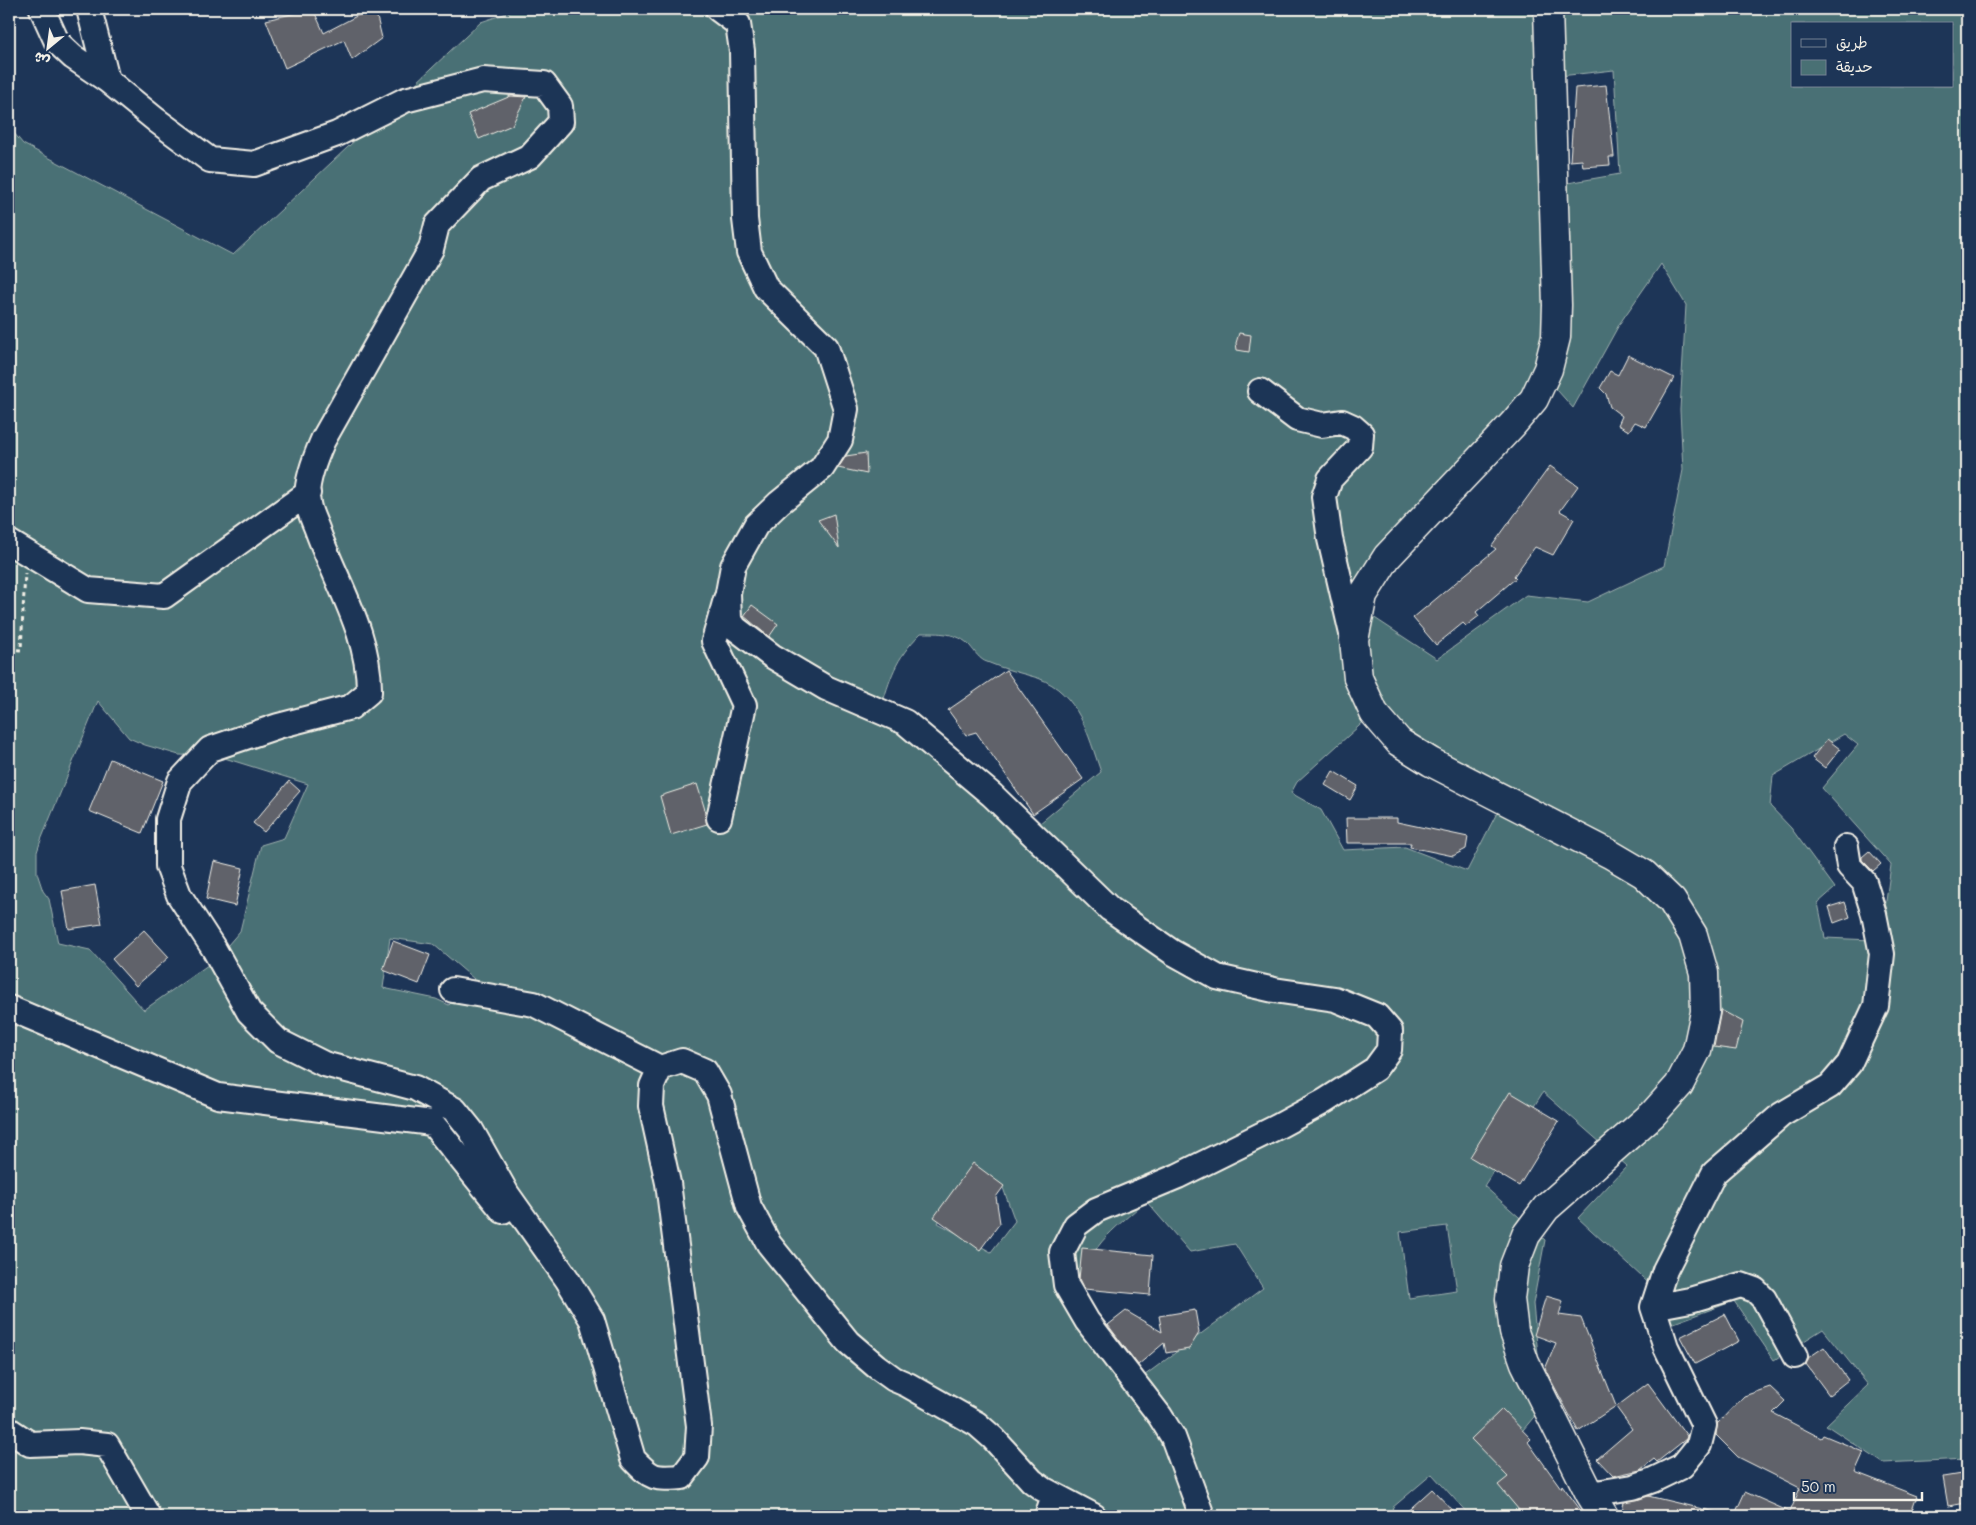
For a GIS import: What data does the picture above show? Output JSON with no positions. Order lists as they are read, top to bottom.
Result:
{
  "legend": ["طريق", "حديقة"],
  "scale_bar": "50 m",
  "north": "bottom left"
}
